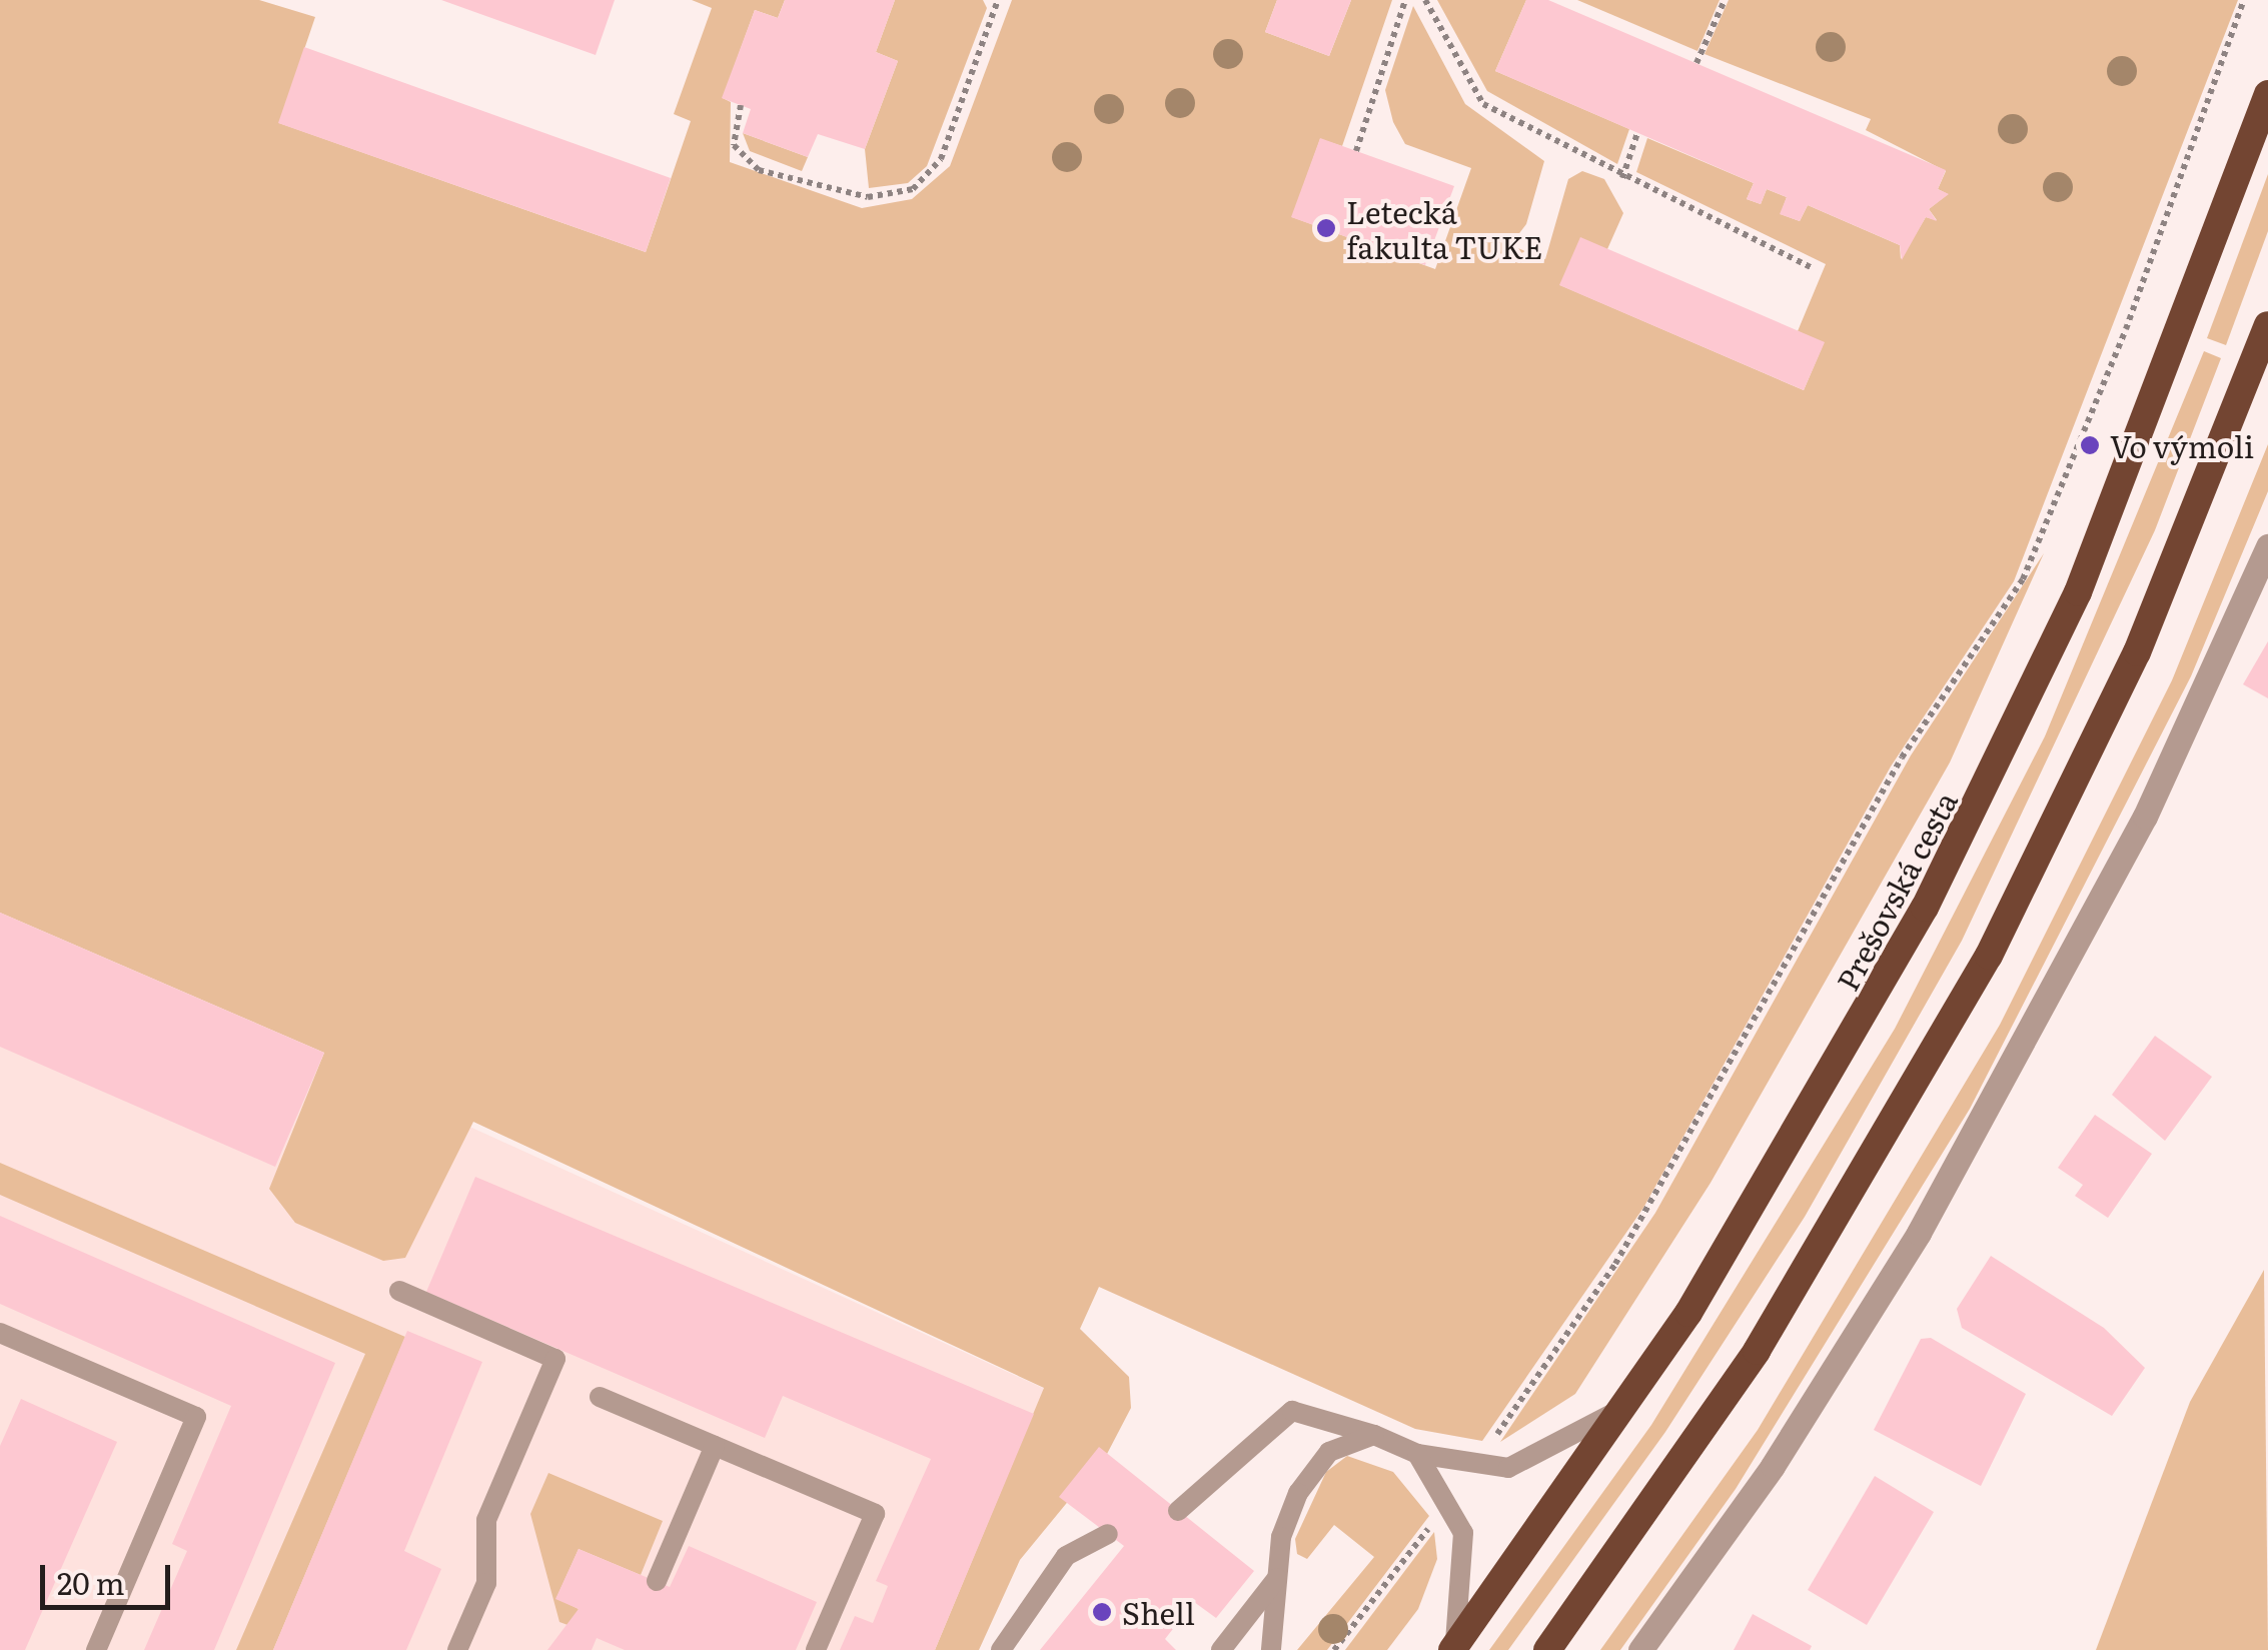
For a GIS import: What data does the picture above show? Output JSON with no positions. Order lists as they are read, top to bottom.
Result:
{
  "streets": {
    "highway": ["Prešovská cesta"]
  },
  "places": ["Letecká fakulta TUKE", "Vo výmoli", "Shell"],
  "scale_bar": "20 m"
}
